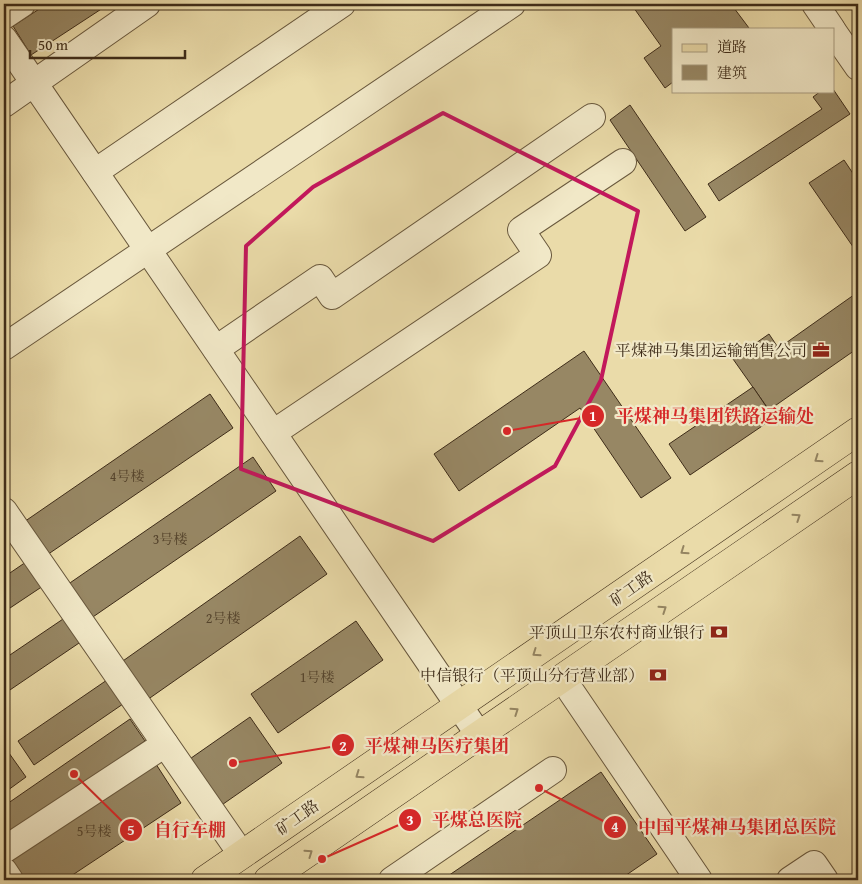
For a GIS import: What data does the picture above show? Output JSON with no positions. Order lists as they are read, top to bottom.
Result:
{
  "streets": {
    "main road": ["矿工路"]
  },
  "places": {
    "office": ["平煤神马集团运输销售公司"],
    "other": [
      "平煤神马集团铁路运输处",
      "平煤神马医疗集团",
      "自行车棚",
      "中国平煤神马集团总医院",
      "平煤总医院"
    ],
    "bank": ["平顶山卫东农村商业银行", "中信银行（平顶山分行营业部）"]
  },
  "house_numbers": [
    "4号楼",
    "3号楼",
    "2号楼",
    "1号楼",
    "5号楼"
  ],
  "legend": ["道路", "建筑"],
  "scale_bar": "50 m"
}
